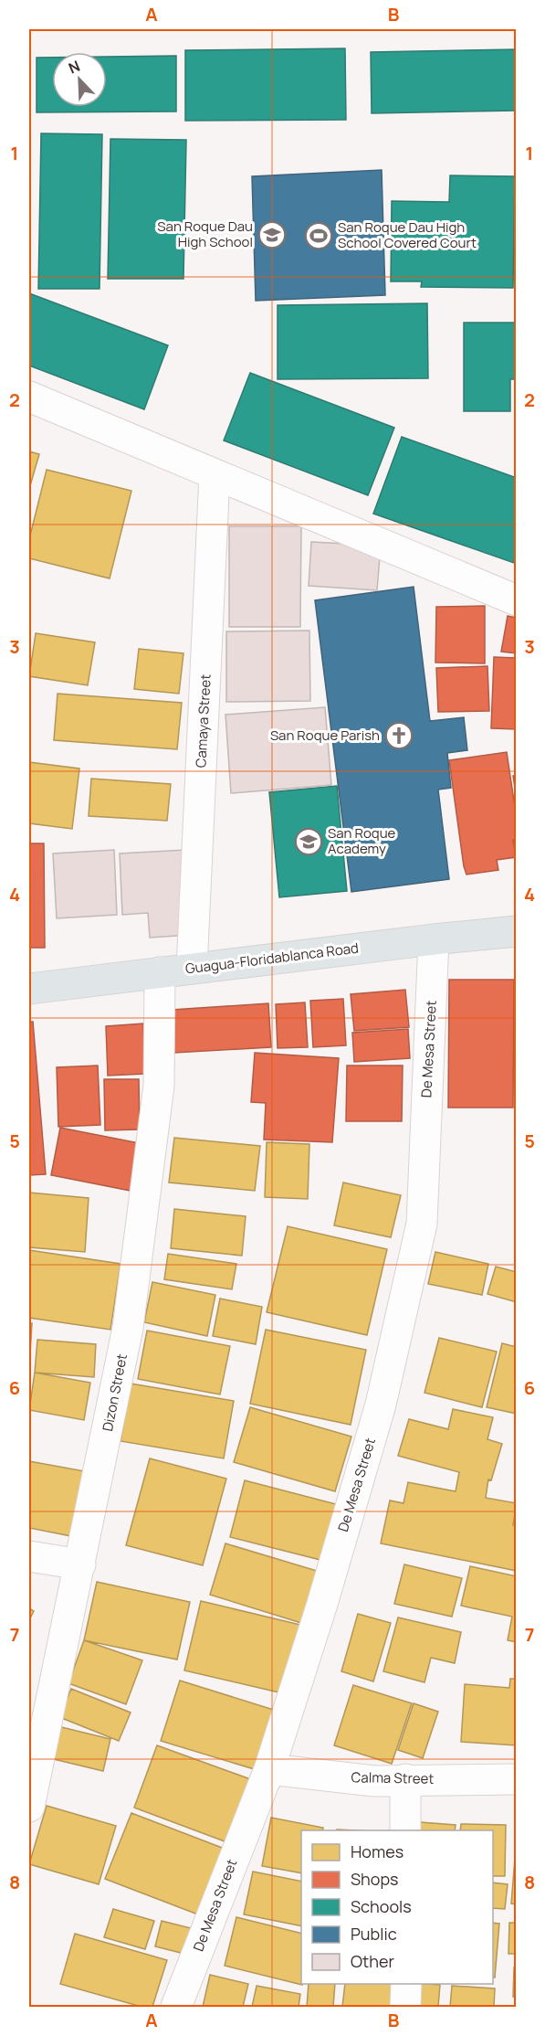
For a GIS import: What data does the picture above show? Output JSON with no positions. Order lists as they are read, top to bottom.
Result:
{
  "streets": {
    "main road": ["Guagua-Floridablanca Road"],
    "street": [
      "Camaya Street",
      "De Mesa Street",
      "Dizon Street",
      "Calma Street"
    ]
  },
  "crossings": [
    ["Camaya Street", "Guagua-Floridablanca Road"],
    ["Guagua-Floridablanca Road", "De Mesa Street"],
    ["Guagua-Floridablanca Road", "Dizon Street"],
    ["De Mesa Street", "Calma Street"]
  ],
  "places": {
    "school or university": ["San Roque Dau High School", "San Roque Academy"],
    "sports": ["San Roque Dau High School Covered Court"],
    "church": ["San Roque Parish"]
  },
  "legend": [
    "Homes",
    "Shops",
    "Schools",
    "Public",
    "Other"
  ],
  "north": "top left",
  "grid": {
    "columns": ["A", "B"],
    "rows": [
      "1",
      "2",
      "3",
      "4",
      "5",
      "6",
      "7",
      "8"
    ]
  }
}
